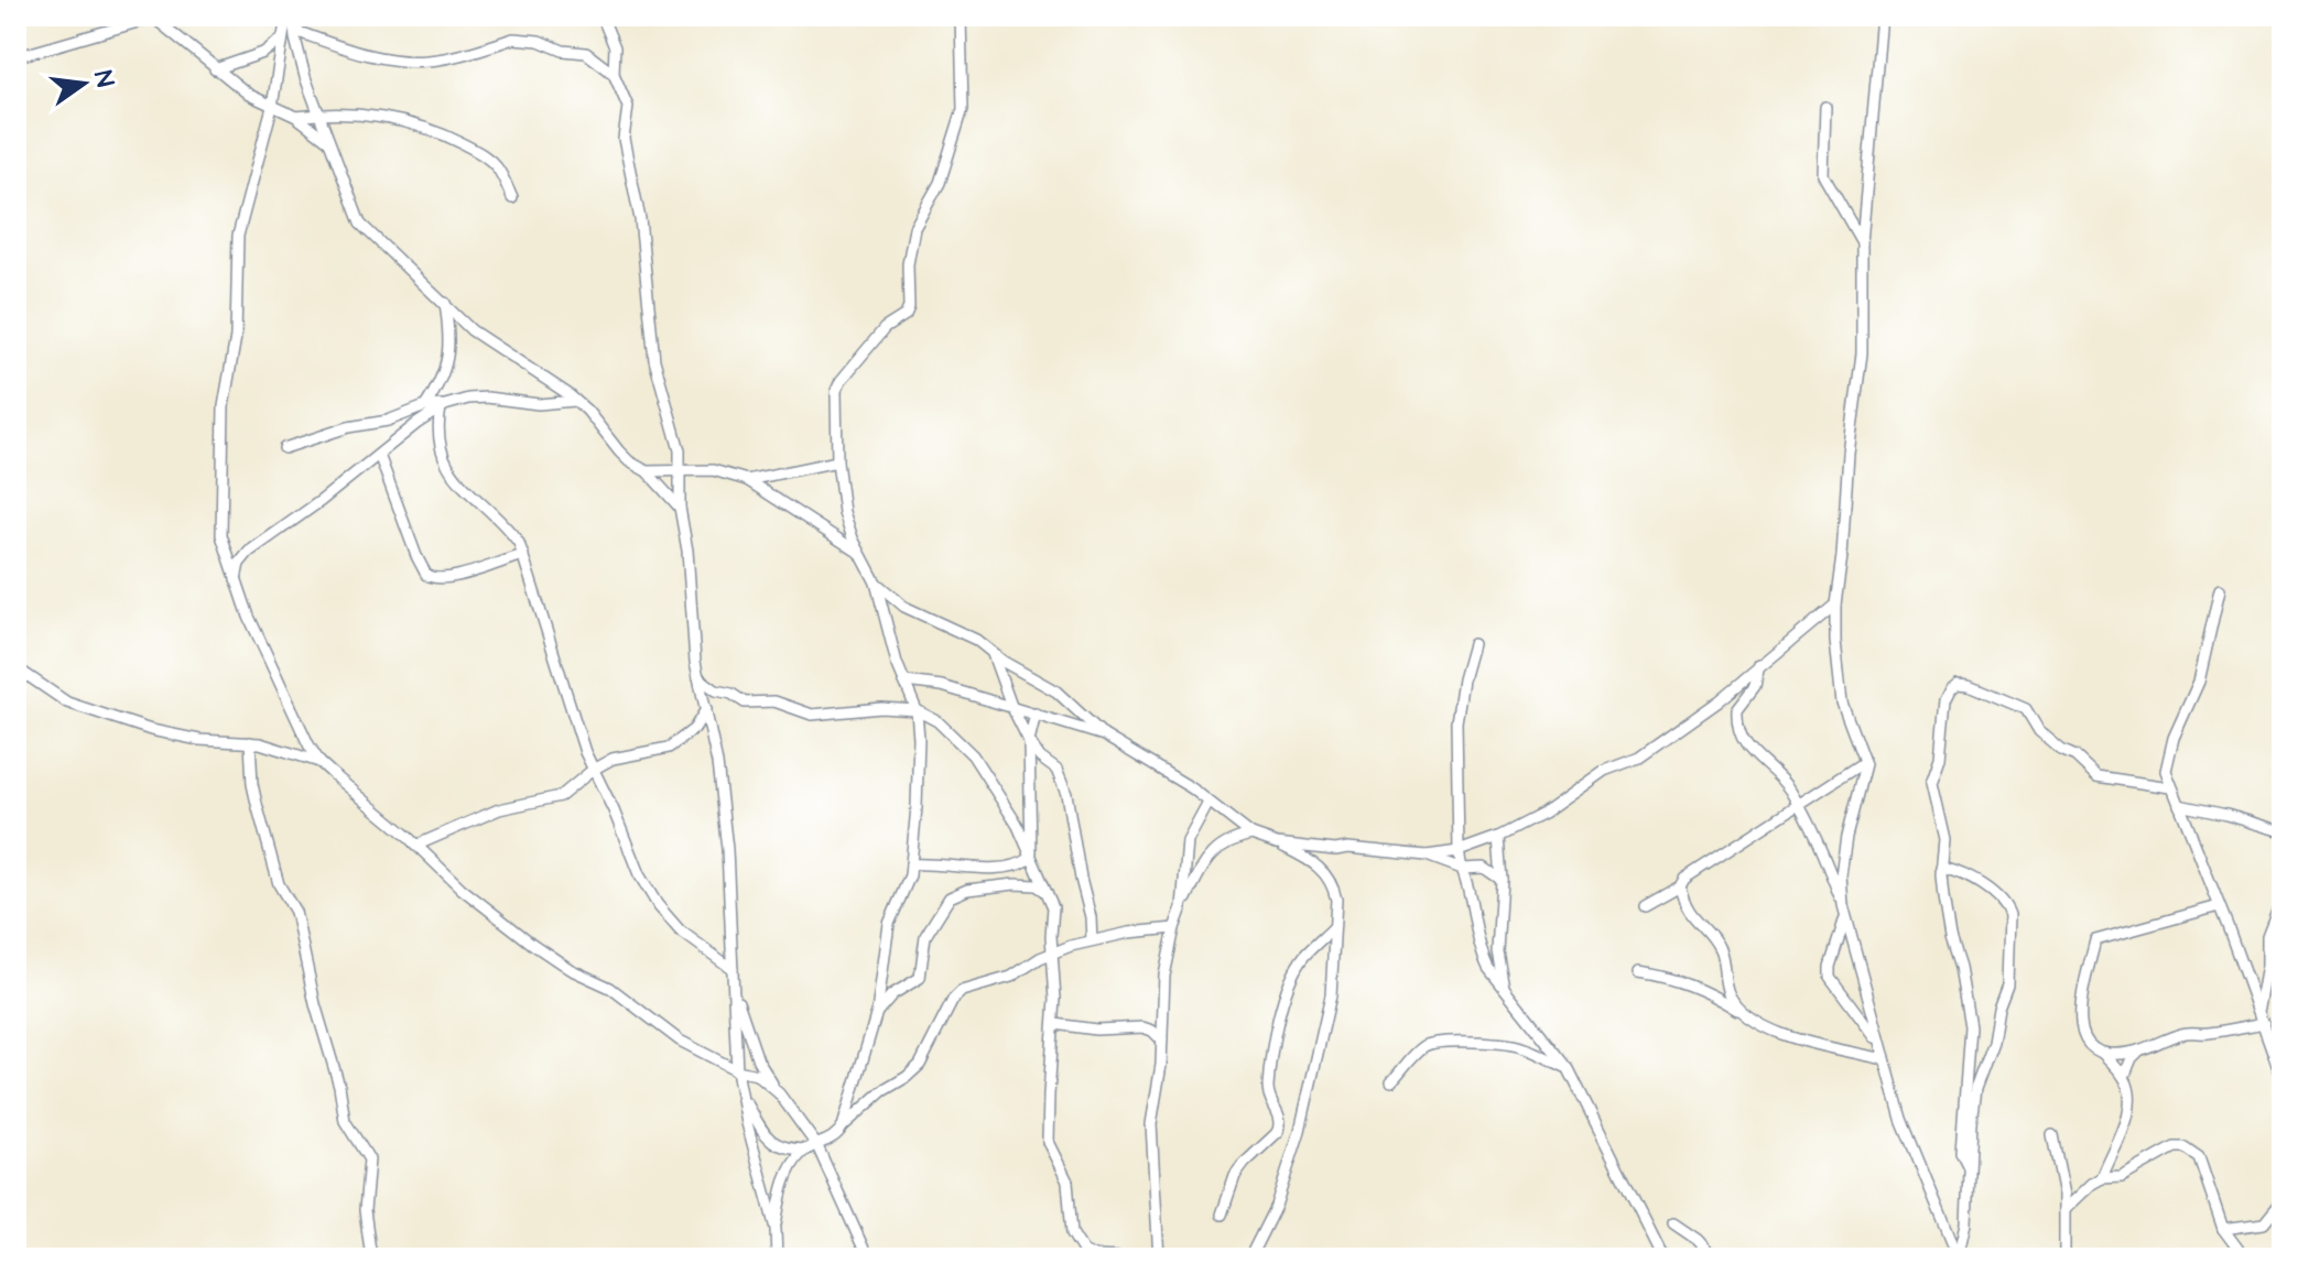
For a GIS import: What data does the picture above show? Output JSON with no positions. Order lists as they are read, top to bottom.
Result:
{
  "north": "right"
}
